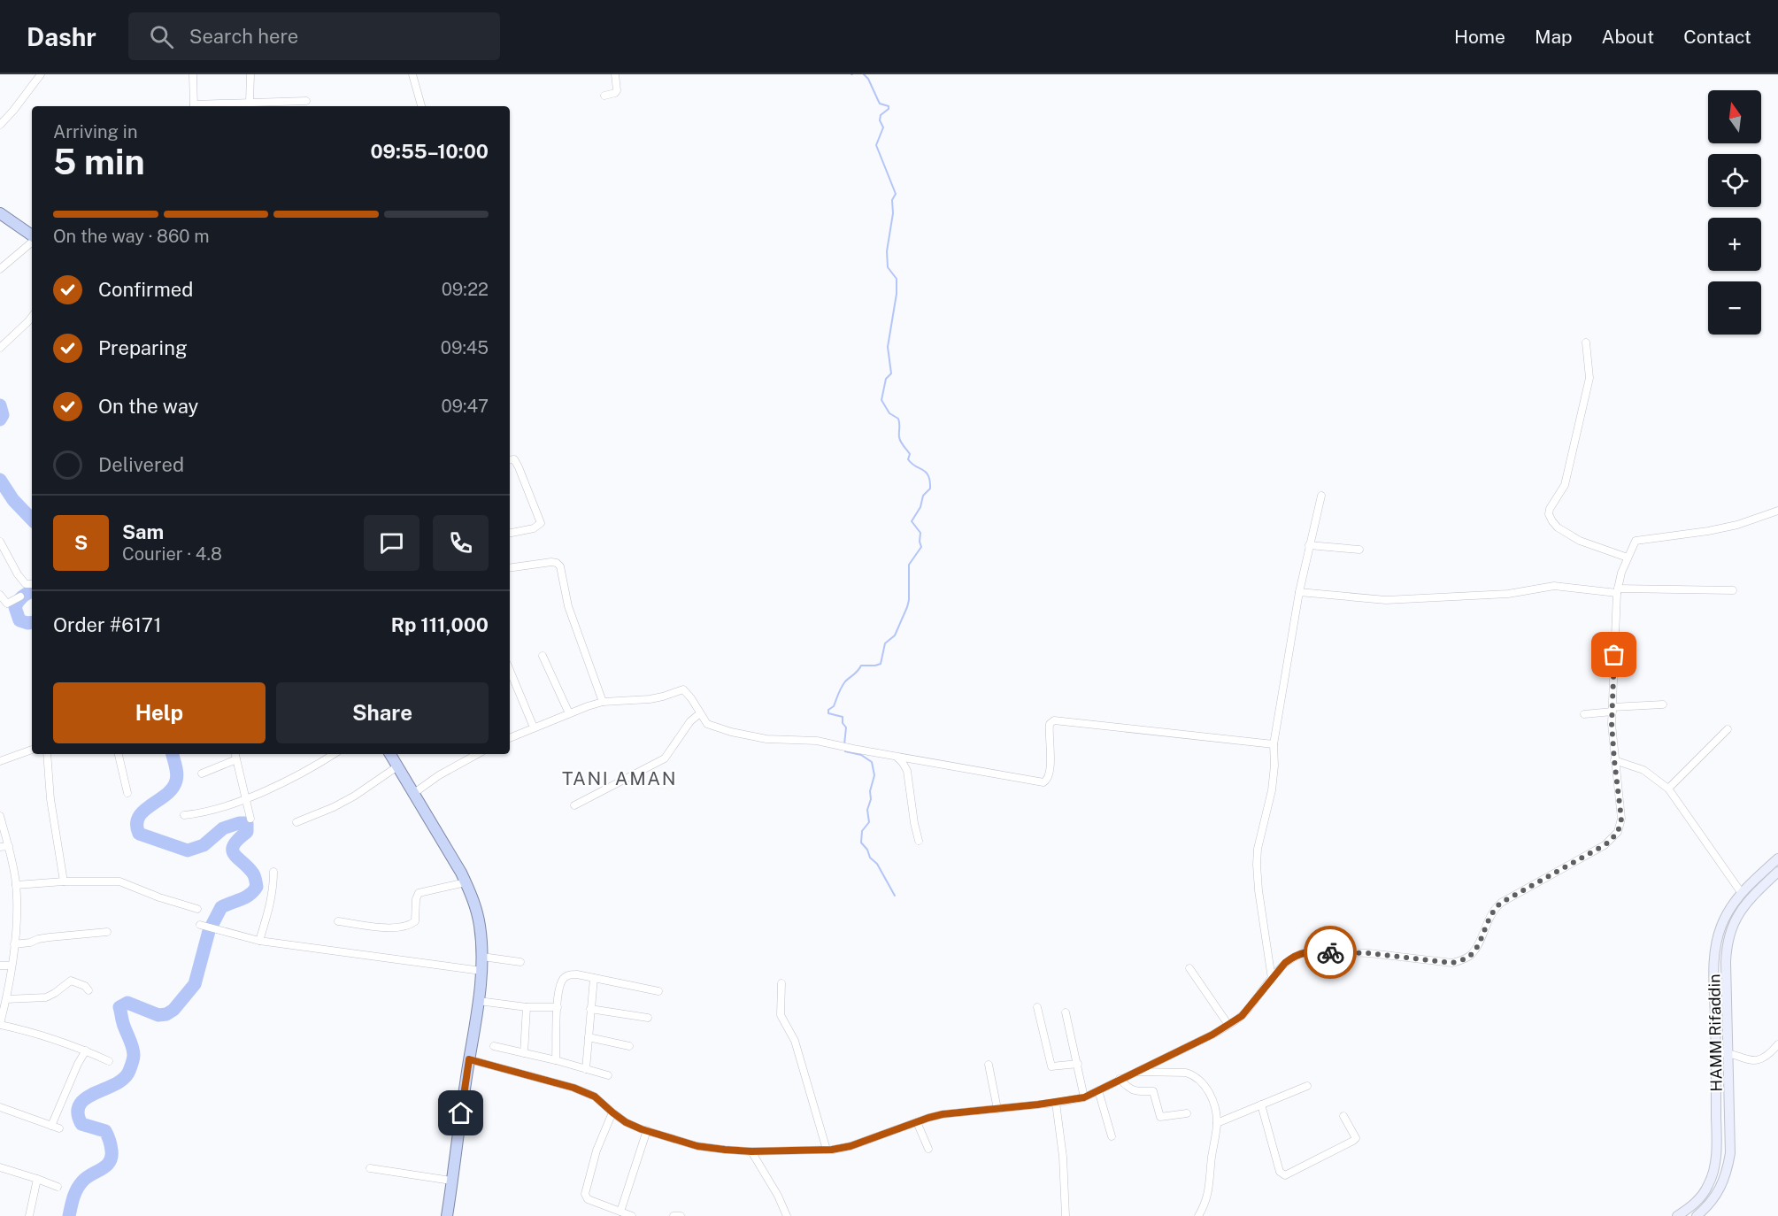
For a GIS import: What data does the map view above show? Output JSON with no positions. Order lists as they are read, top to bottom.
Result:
{
  "streets": {
    "main road": ["HAMM Rifaddin"]
  },
  "districts": ["TANI AMAN"],
  "north": "top",
  "page": {
    "header": "Dashr",
    "search": "Search here",
    "nav": [
      "Home",
      "Map",
      "About",
      "Contact"
    ],
    "map_buttons": ["+", "−"],
    "heading": ["5 min", "Arriving in", "09:55–10:00"],
    "panel": [
      "Sam",
      "Courier · 4.8",
      "Order #6171",
      "Rp 111,000"
    ],
    "bar": "On the way · 860 m",
    "list": [
      ["Confirmed", "09:22"],
      ["Preparing", "09:45"],
      ["On the way", "09:47"],
      "Delivered"
    ],
    "round": "S",
    "buttons": ["Help", "Share"]
  }
}
